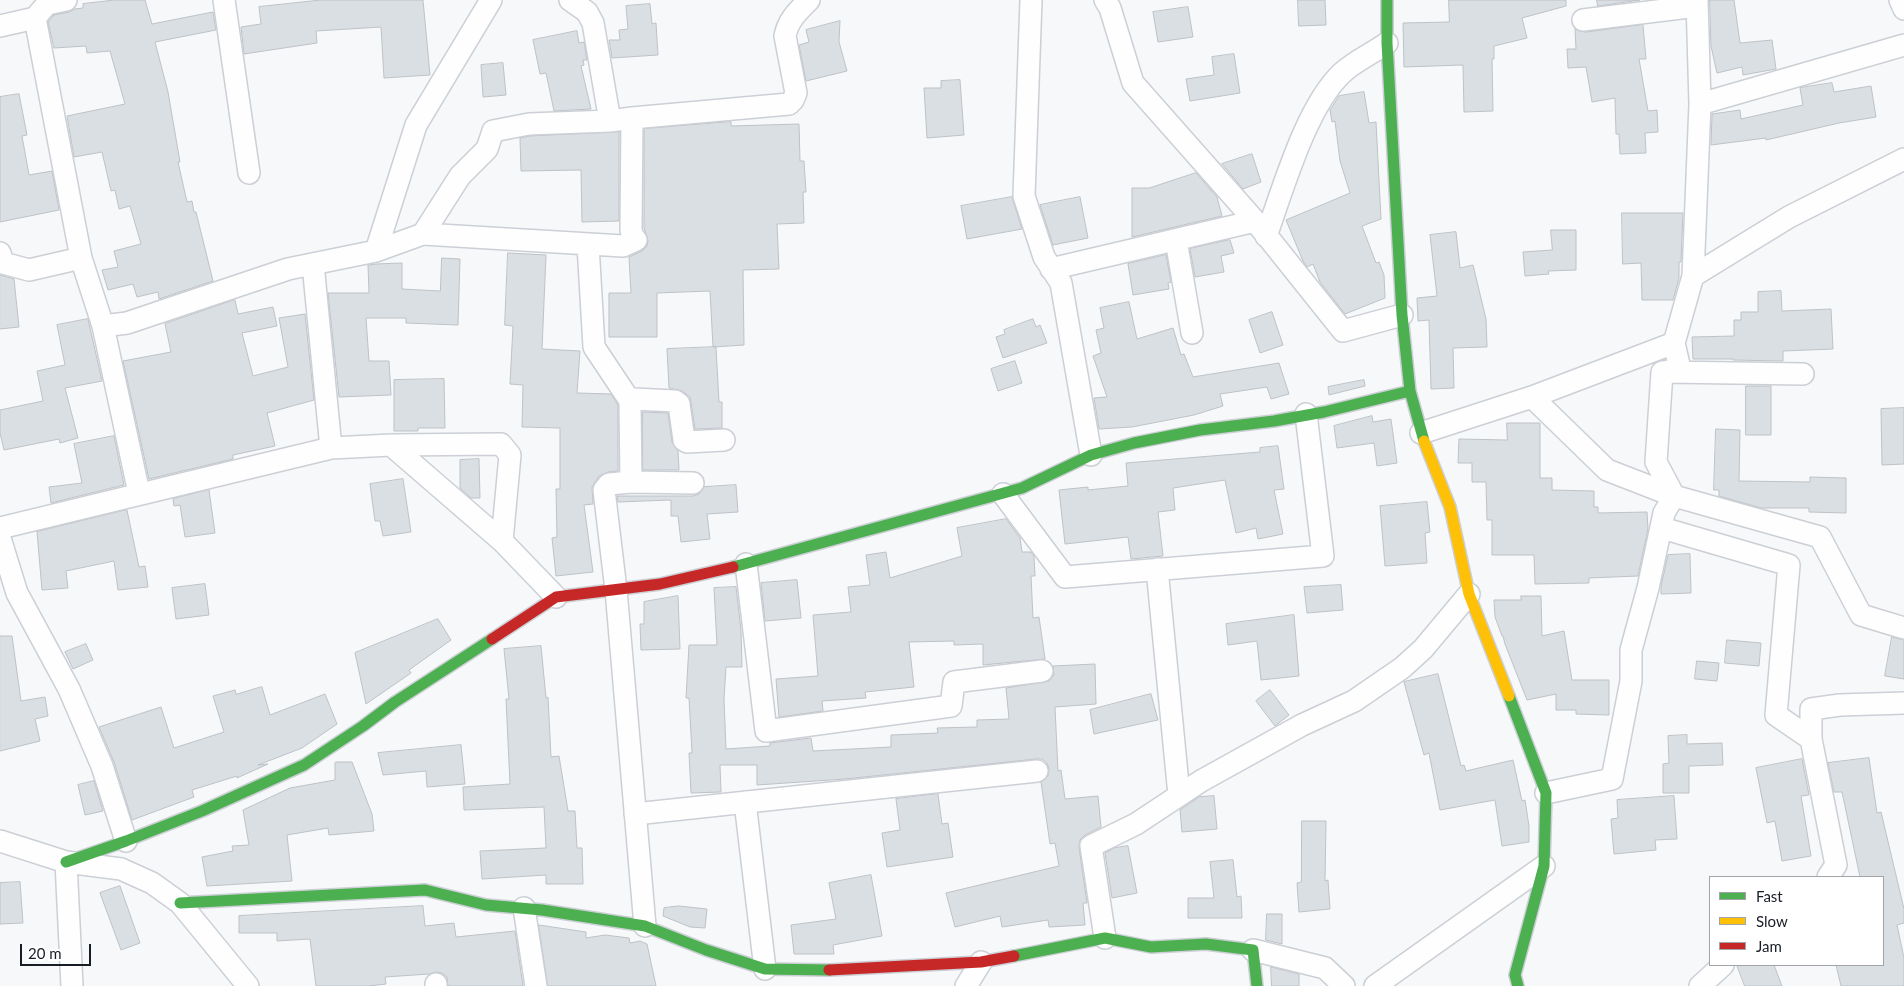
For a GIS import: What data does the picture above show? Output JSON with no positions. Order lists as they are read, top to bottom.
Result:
{
  "legend": ["Fast", "Slow", "Jam"],
  "scale_bar": "20 m"
}
